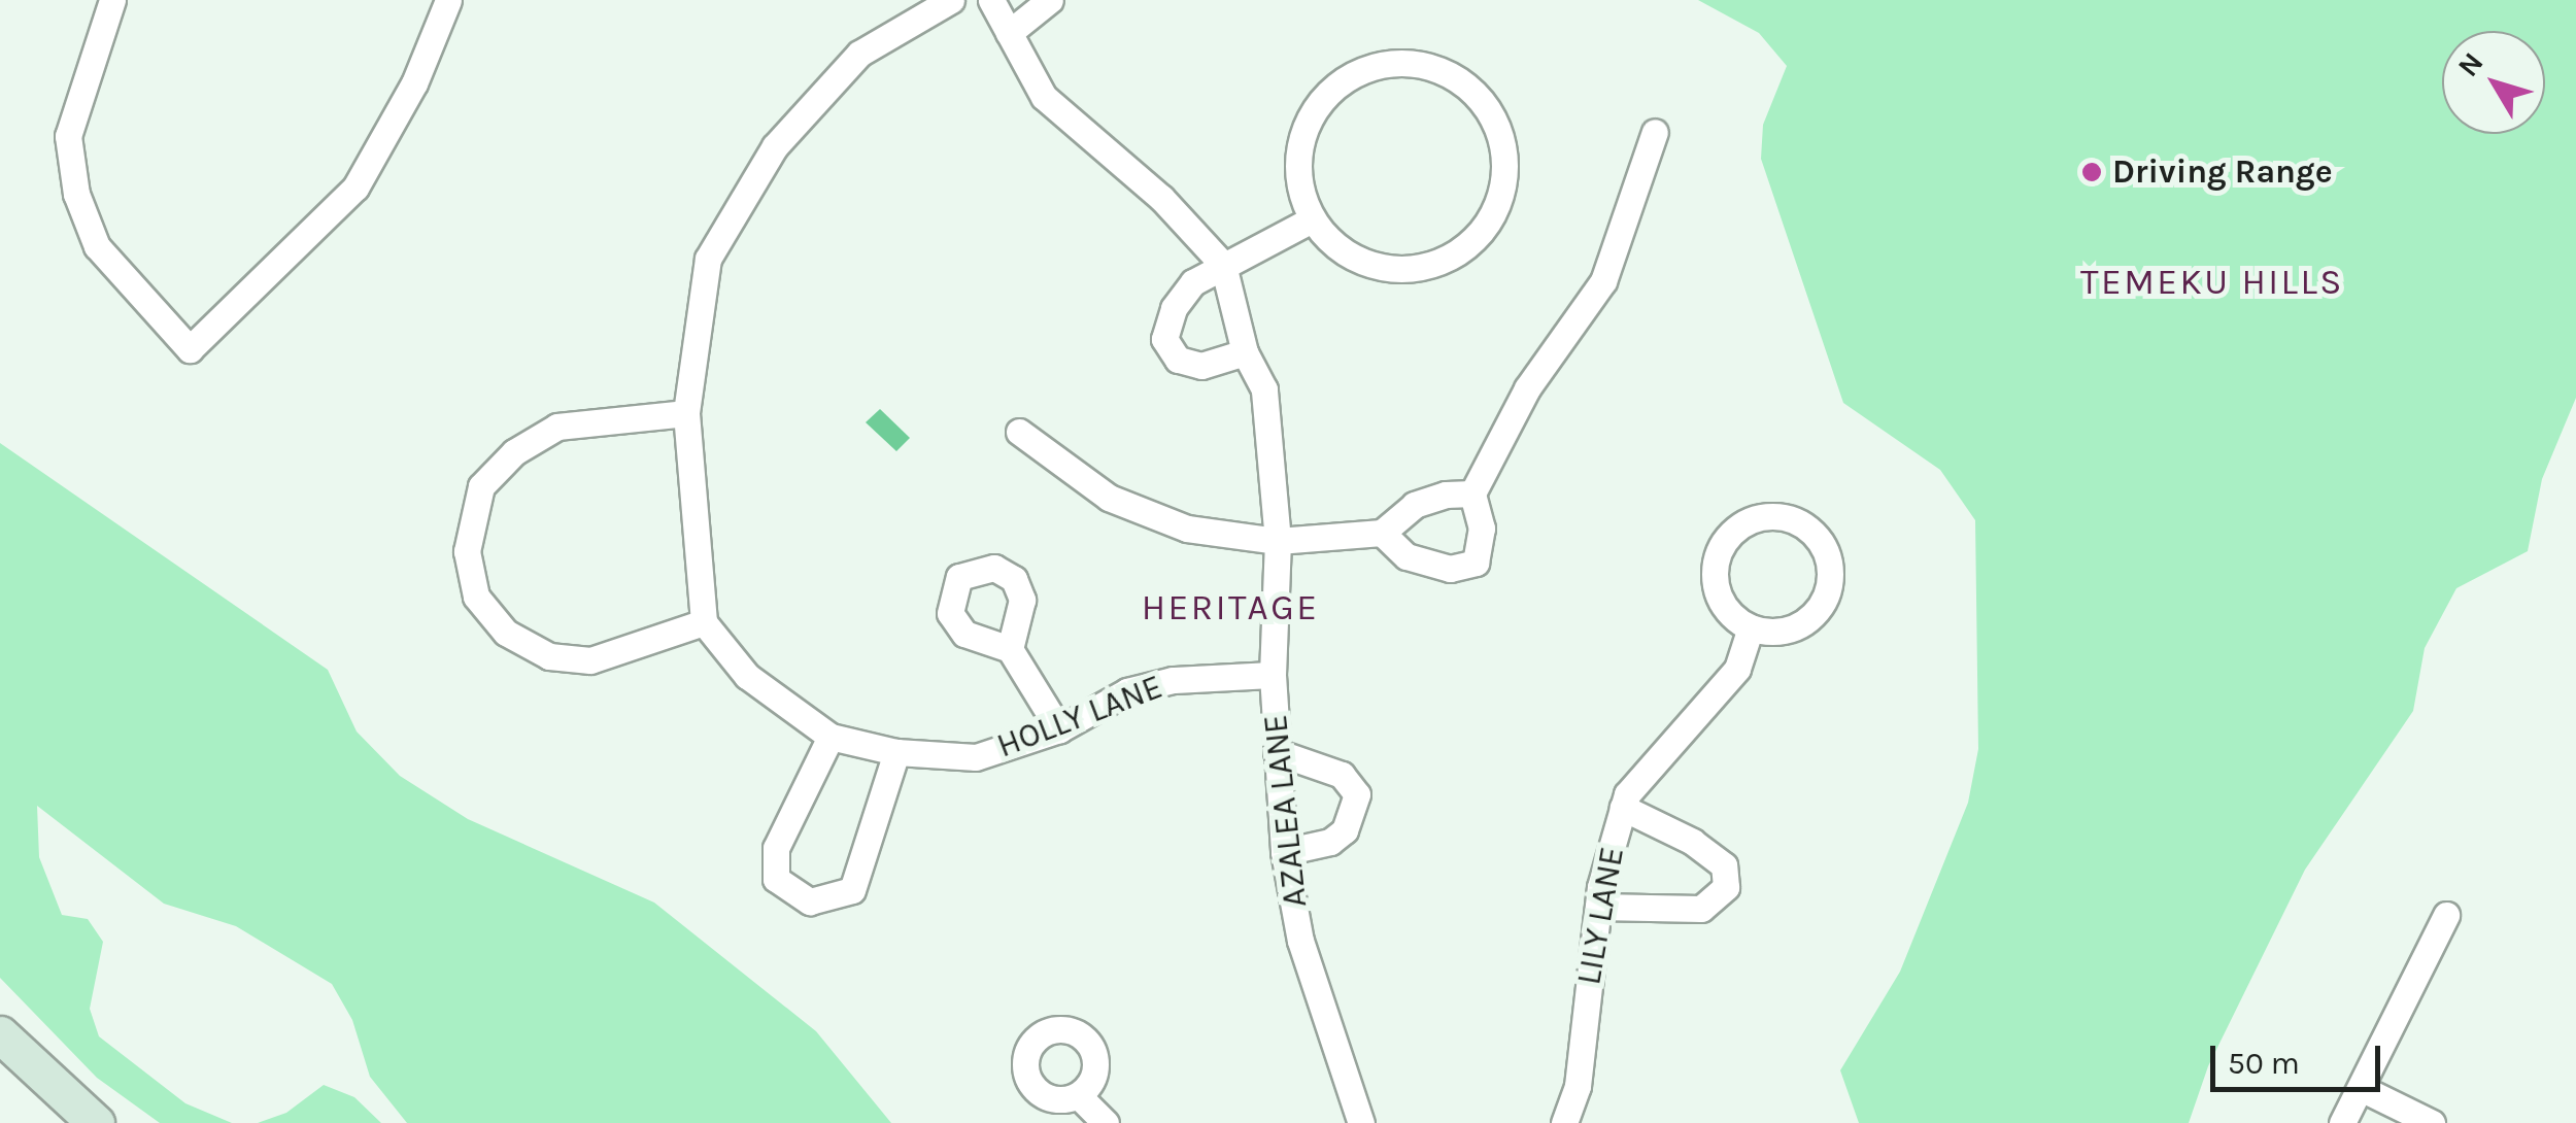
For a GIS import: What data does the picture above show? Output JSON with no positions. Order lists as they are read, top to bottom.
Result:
{
  "streets": {
    "street": ["HOLLY LANE", "AZALEA LANE", "LILY LANE"]
  },
  "crossings": [
    ["HOLLY LANE", "AZALEA LANE"]
  ],
  "districts": ["TEMEKU HILLS", "HERITAGE"],
  "places": ["Driving Range"],
  "scale_bar": "50 m",
  "north": "top left"
}
